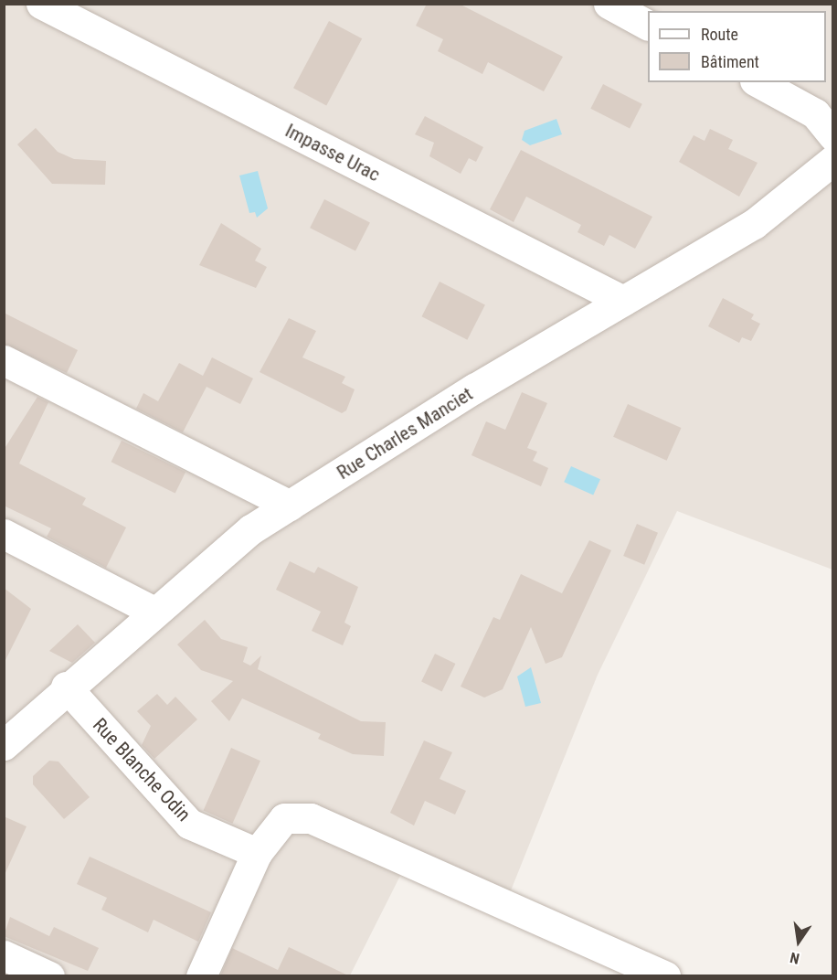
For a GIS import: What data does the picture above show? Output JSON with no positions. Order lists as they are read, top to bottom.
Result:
{
  "streets": {
    "street": ["Impasse Urac", "Rue Charles Manciet", "Rue Blanche Odin"]
  },
  "crossings": [
    ["Impasse Urac", "Rue Charles Manciet"],
    ["Rue Charles Manciet", "Rue Blanche Odin"]
  ],
  "legend": ["Route", "Bâtiment"],
  "north": "bottom"
}
